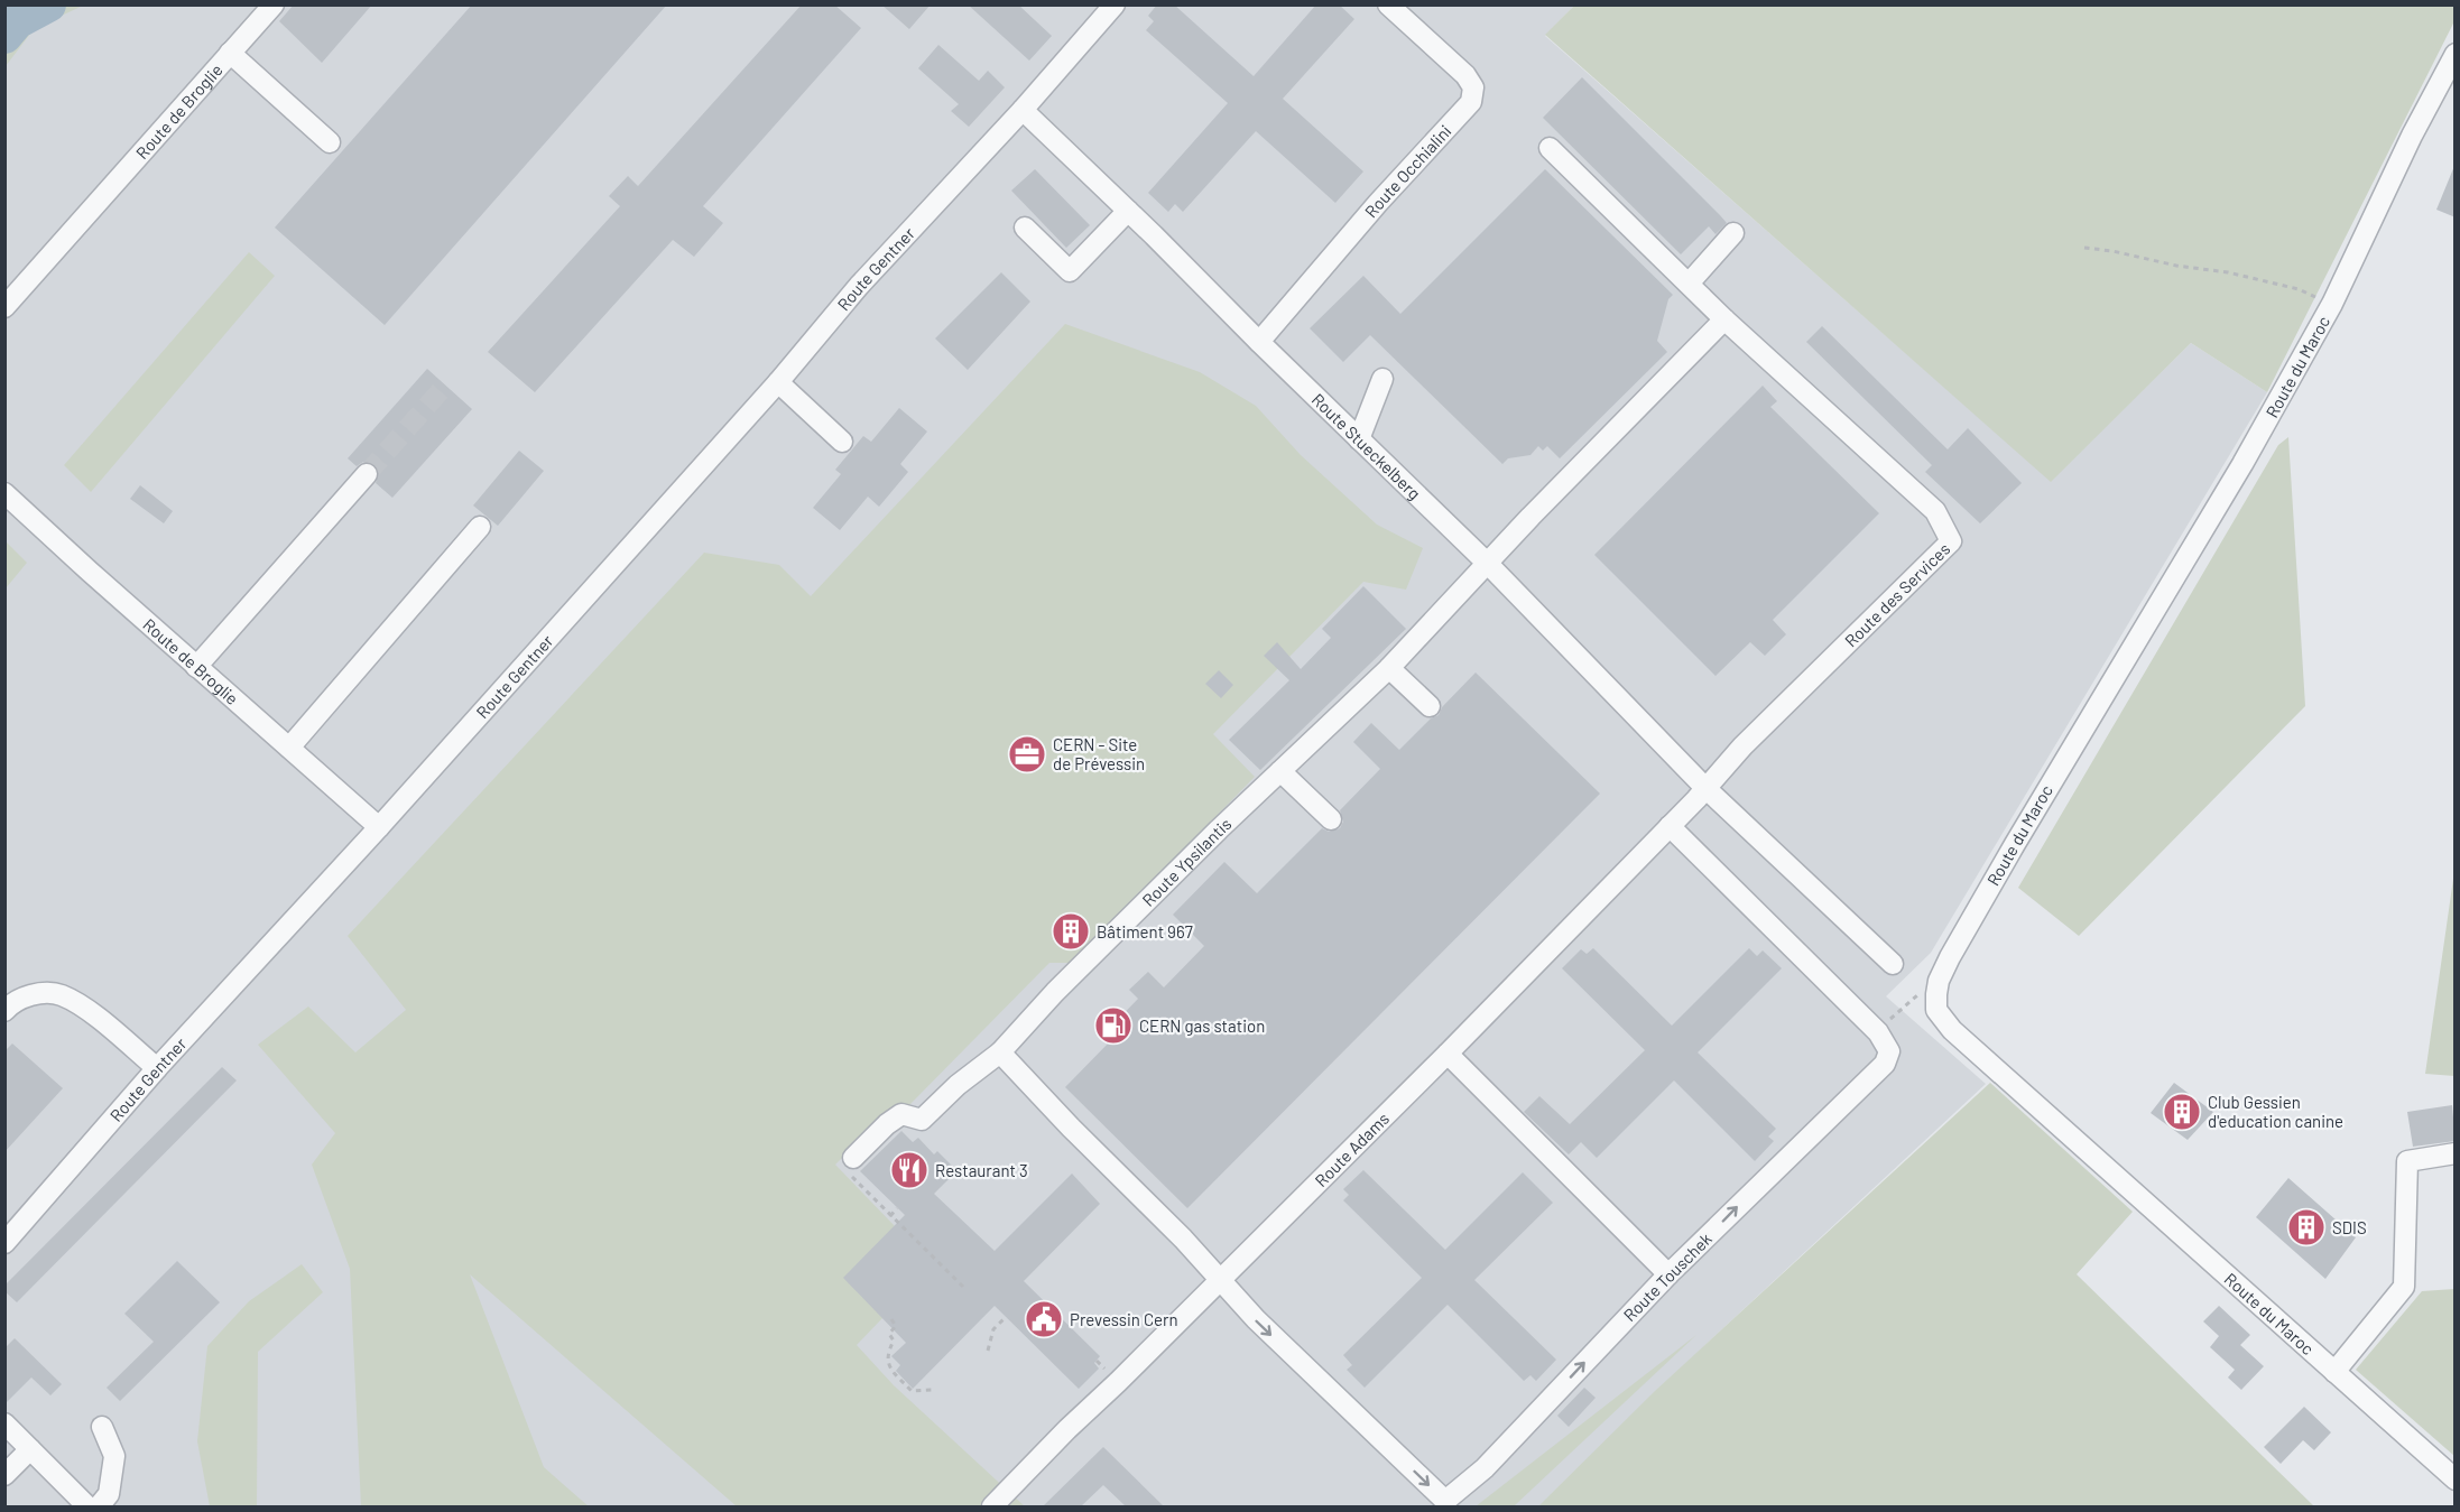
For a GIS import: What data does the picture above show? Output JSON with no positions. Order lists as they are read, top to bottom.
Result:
{
  "streets": {
    "street": [
      "Route de Broglie",
      "Route Occhialini",
      "Route Gentner",
      "Route du Maroc",
      "Route Stueckelberg",
      "Route des Services",
      "Route Ypsilantis",
      "Route Adams",
      "Route Touschek"
    ]
  },
  "crossings": [
    ["Route de Broglie", "Route Gentner"],
    ["Route Occhialini", "Route Stueckelberg"],
    ["Route Gentner", "Route Stueckelberg"],
    ["Route Stueckelberg", "Route des Services"],
    ["Route Stueckelberg", "Route Ypsilantis"],
    ["Route Stueckelberg", "Route Adams"],
    ["Route des Services", "Route Adams"],
    ["Route Adams", "Route Touschek"]
  ],
  "places": {
    "office": ["CERN - Site de Prévessin"],
    "building": ["Bâtiment 967", "Club Gessien d'education canine", "SDIS"],
    "fuel station": ["CERN gas station"],
    "restaurant": ["Restaurant 3"],
    "public building": ["Prevessin Cern"]
  }
}
